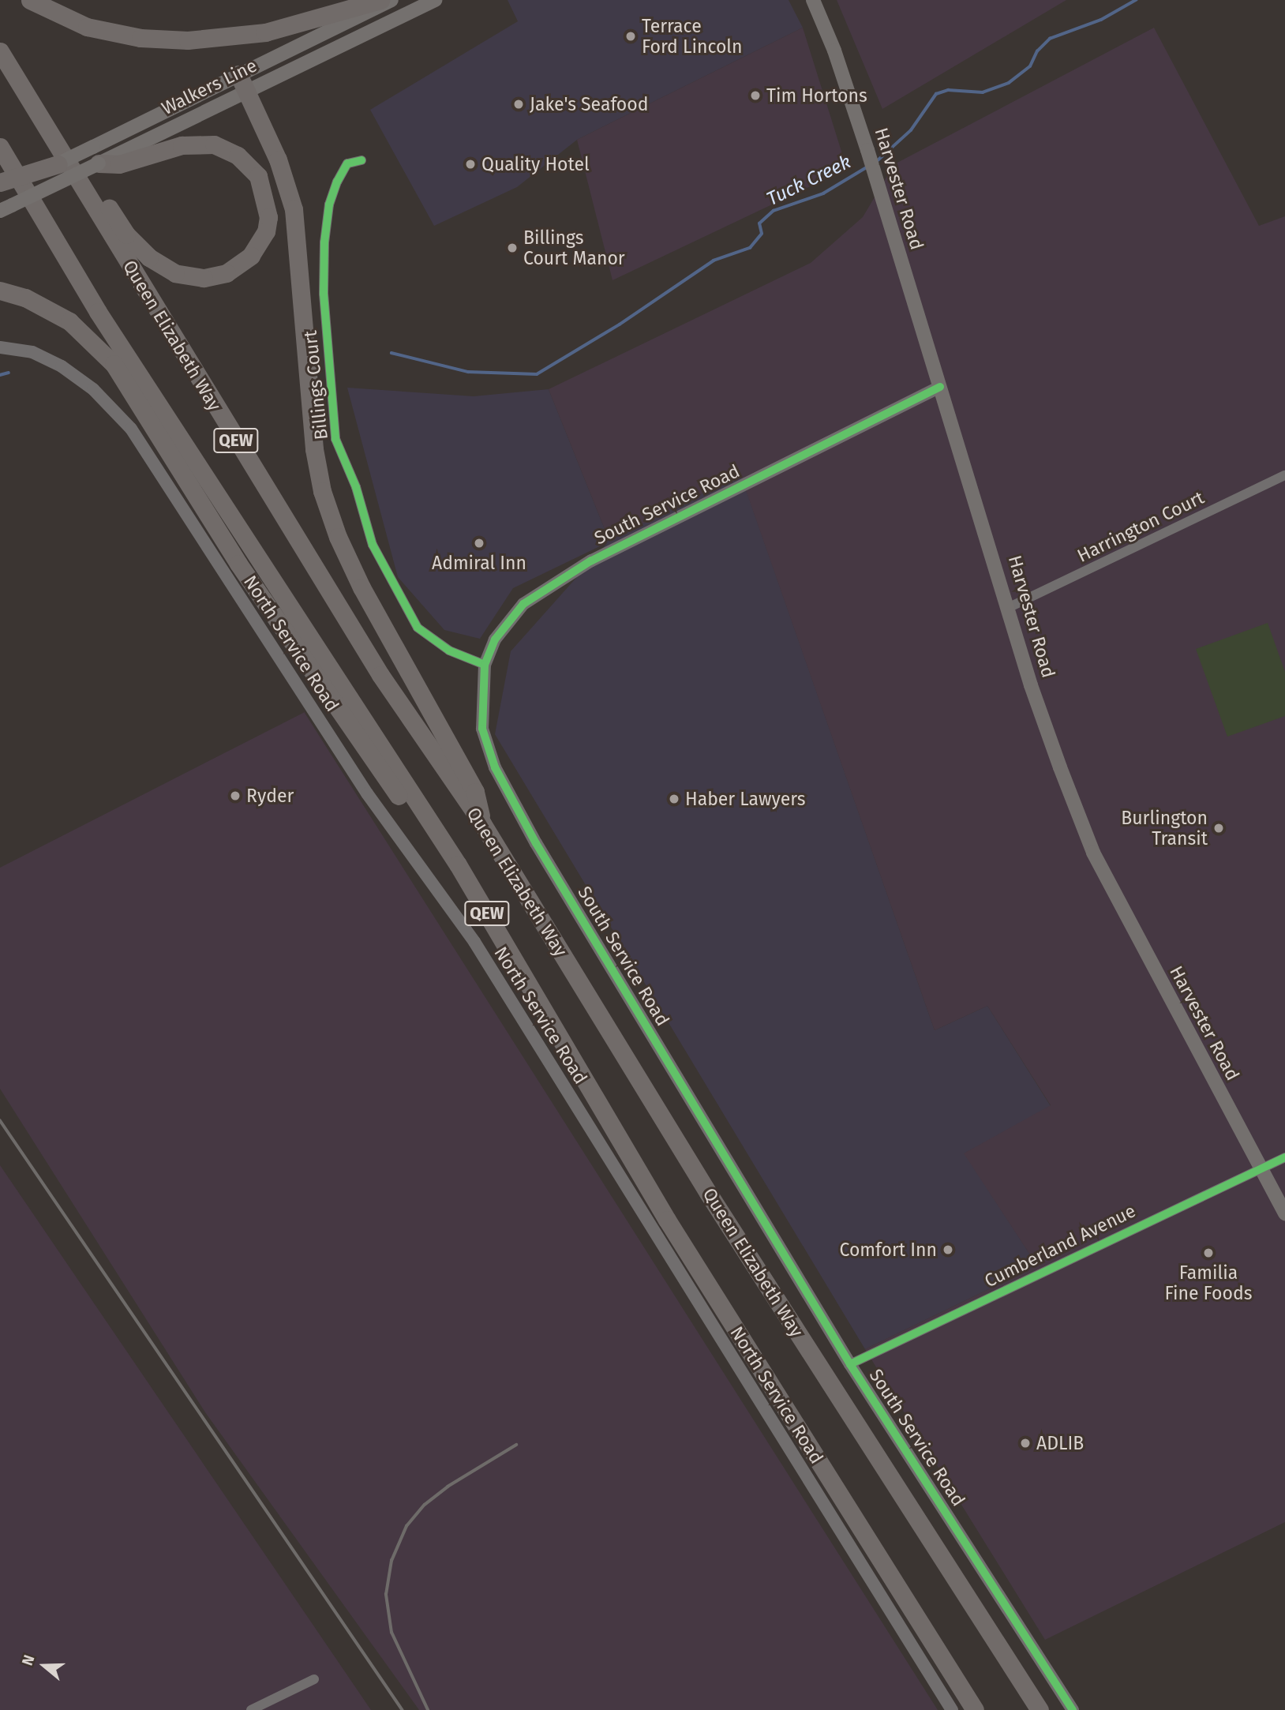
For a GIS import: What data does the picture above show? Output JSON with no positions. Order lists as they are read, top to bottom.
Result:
{
  "streets": {
    "highway": ["Queen Elizabeth Way", "QEW"],
    "main road": ["Walkers Line", "Harvester Road"],
    "street": [
      "Billings Court",
      "South Service Road",
      "Harrington Court",
      "North Service Road",
      "Cumberland Avenue"
    ]
  },
  "crossings": [
    ["Walkers Line", "Queen Elizabeth Way"],
    ["Harvester Road", "South Service Road"],
    ["Harvester Road", "Harrington Court"],
    ["Harvester Road", "Cumberland Avenue"],
    ["Billings Court", "South Service Road"],
    ["South Service Road", "Cumberland Avenue"]
  ],
  "water": ["Tuck Creek"],
  "places": [
    "Terrace Ford Lincoln",
    "Tim Hortons",
    "Jake's Seafood",
    "Quality Hotel",
    "Billings Court Manor",
    "Admiral Inn",
    "Ryder",
    "Haber Lawyers",
    "Burlington Transit",
    "Comfort Inn",
    "Familia Fine Foods",
    "ADLIB"
  ],
  "north": "left"
}
